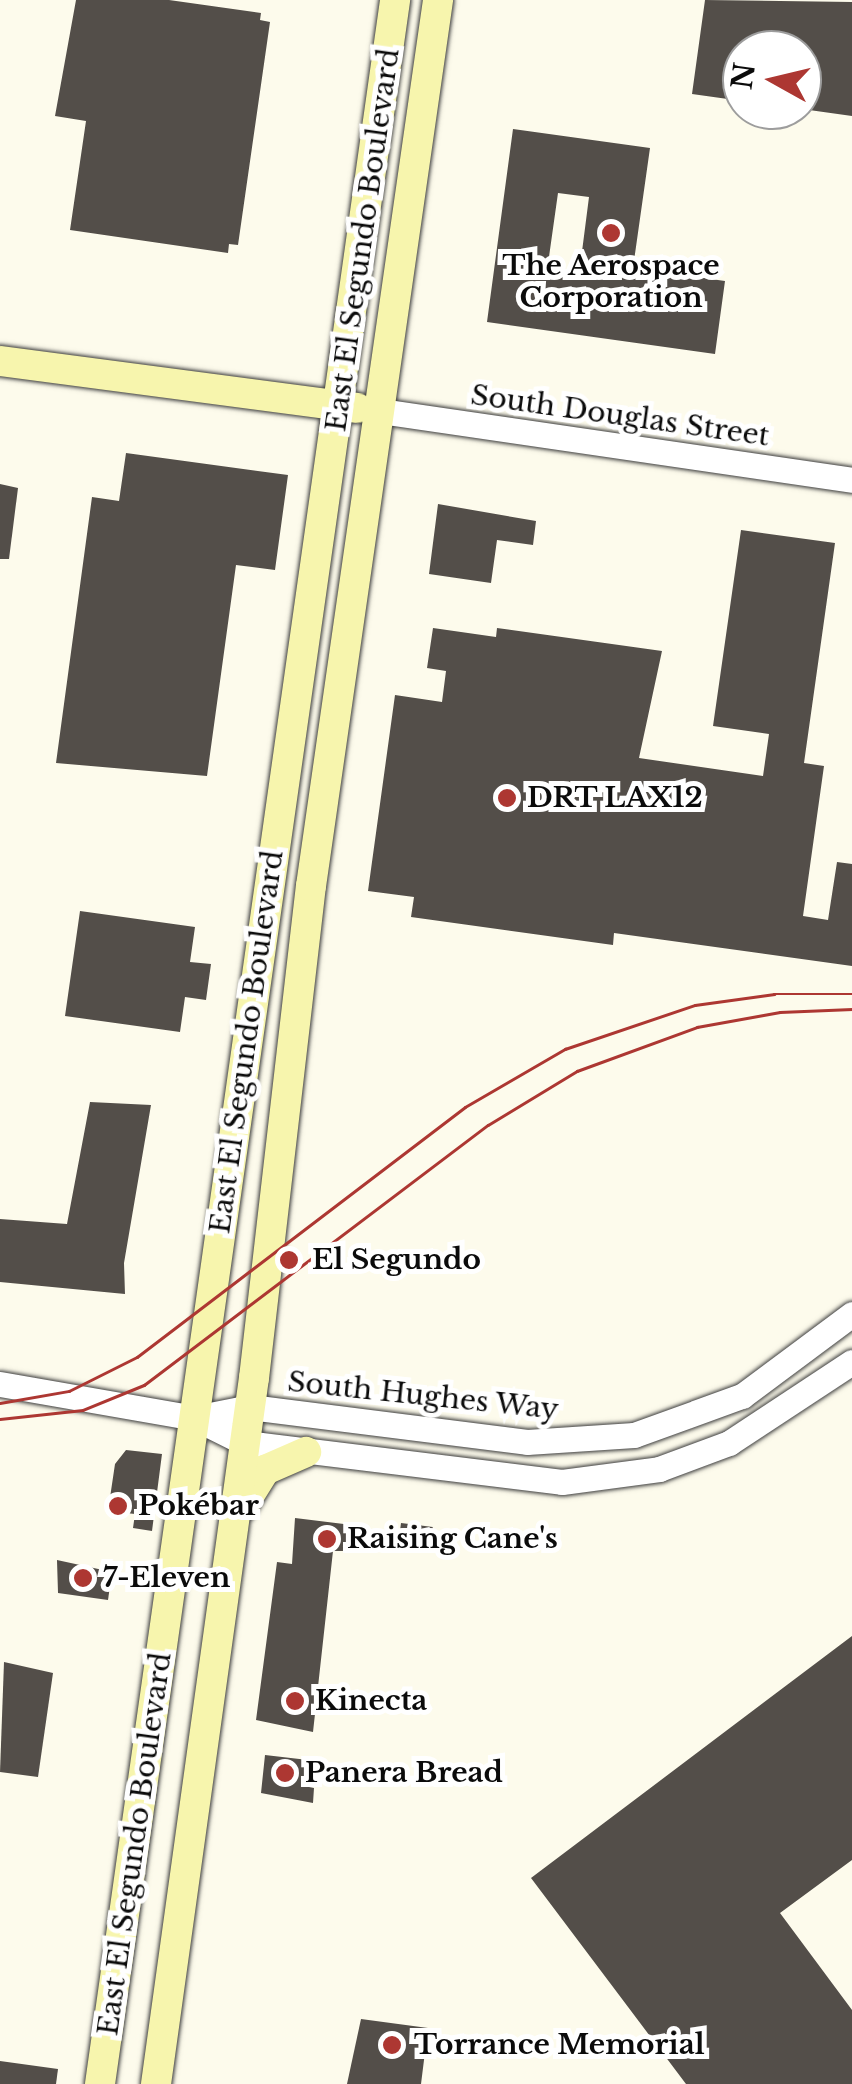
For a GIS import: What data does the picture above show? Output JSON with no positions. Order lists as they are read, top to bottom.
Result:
{
  "streets": {
    "main road": ["East El Segundo Boulevard"],
    "street": ["South Douglas Street", "South Hughes Way"]
  },
  "crossings": [
    ["East El Segundo Boulevard", "South Douglas Street"],
    ["East El Segundo Boulevard", "South Hughes Way"]
  ],
  "places": [
    "The Aerospace Corporation",
    "DRT LAX12",
    "El Segundo",
    "Pokébar",
    "Raising Cane's",
    "7-Eleven",
    "Kinecta",
    "Panera Bread",
    "Torrance Memorial"
  ],
  "north": "left"
}
